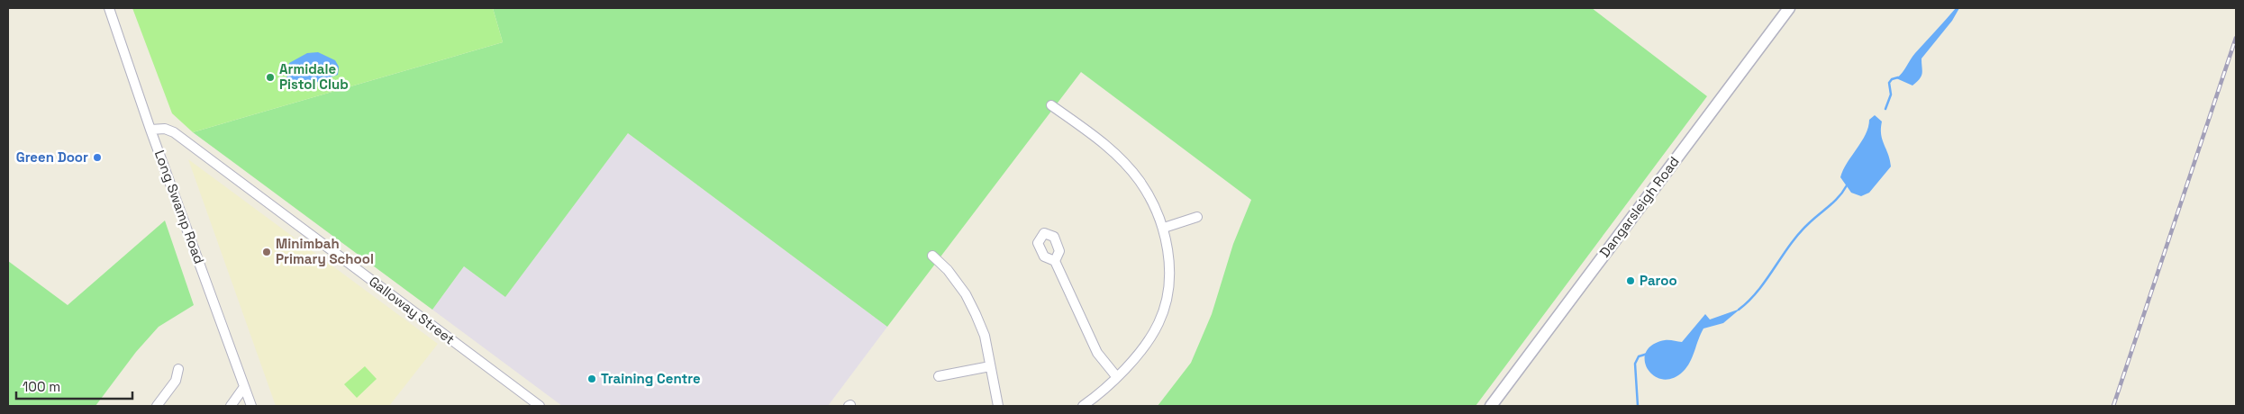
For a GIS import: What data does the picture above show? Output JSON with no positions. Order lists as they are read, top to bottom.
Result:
{
  "streets": {
    "street": ["Long Swamp Road", "Dangarsleigh Road", "Galloway Street"]
  },
  "crossings": [
    ["Long Swamp Road", "Galloway Street"]
  ],
  "places": [
    "Armidale Pistol Club",
    "Green Door",
    "Minimbah Primary School",
    "Paroo",
    "Training Centre"
  ],
  "scale_bar": "100 m"
}
